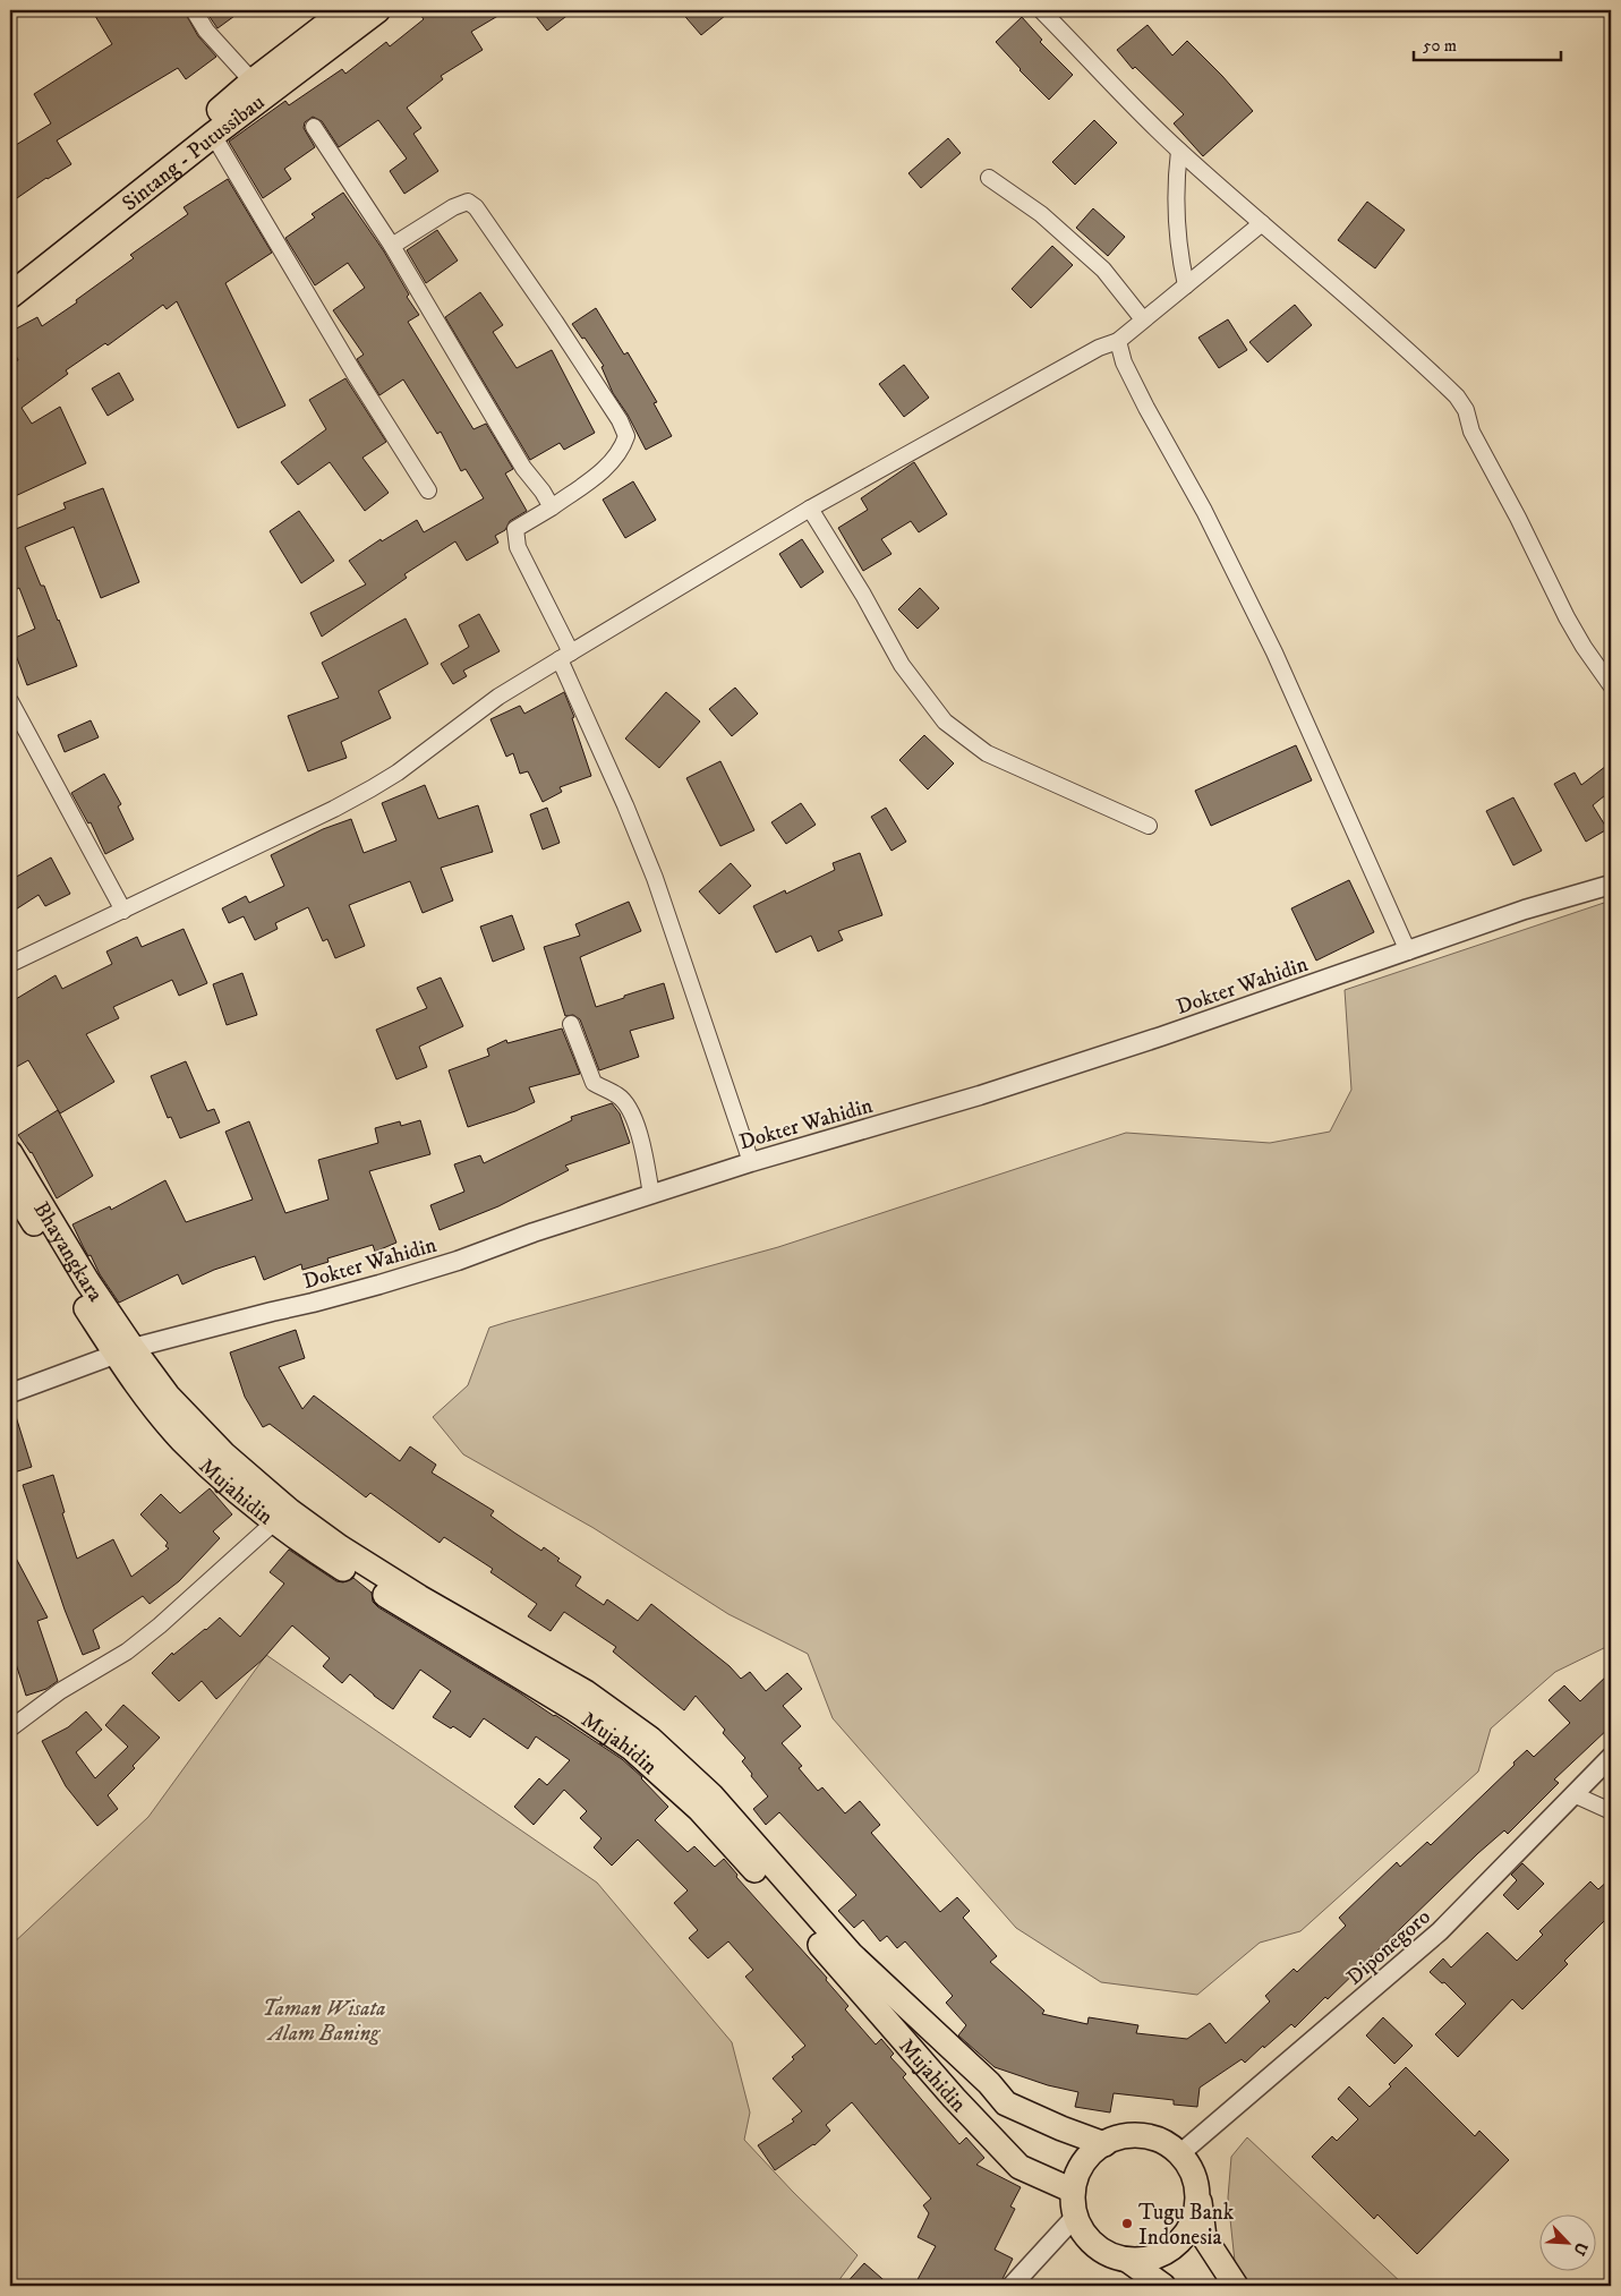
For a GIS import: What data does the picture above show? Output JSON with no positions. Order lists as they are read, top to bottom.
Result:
{
  "streets": {
    "highway": ["Sintang - Putussibau"],
    "main road": ["Bhayangkara", "Mujahidin"],
    "street": ["Dokter Wahidin", "Diponegoro"]
  },
  "crossings": [
    ["Dokter Wahidin", "Bhayangkara"],
    ["Dokter Wahidin", "Mujahidin"],
    ["Bhayangkara", "Mujahidin"],
    ["Mujahidin", "Diponegoro"]
  ],
  "parks": ["Taman Wisata Alam Baning"],
  "places": ["Tugu Bank Indonesia"],
  "scale_bar": "50 m",
  "north": "bottom right"
}
